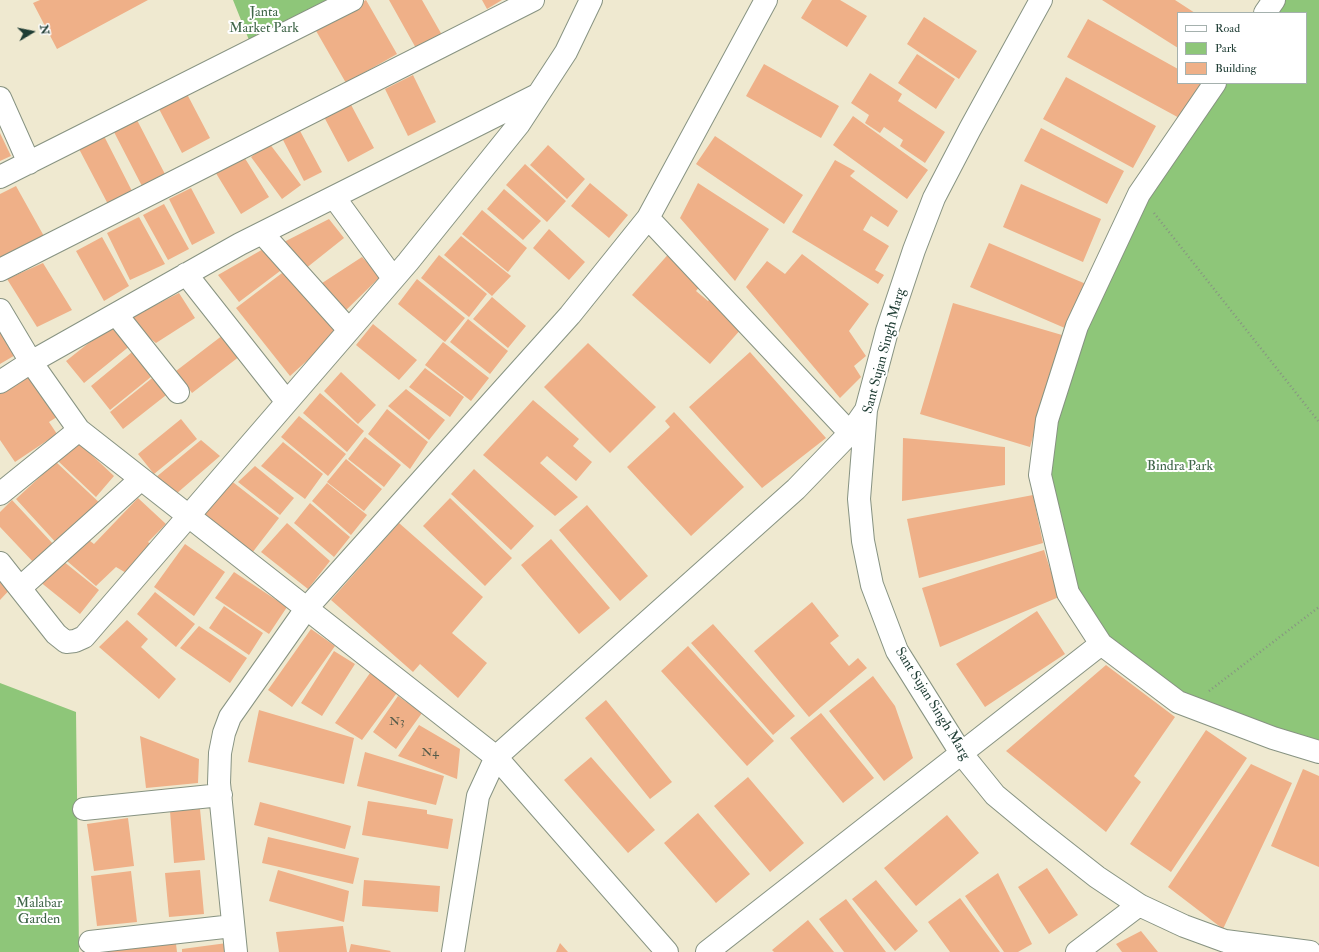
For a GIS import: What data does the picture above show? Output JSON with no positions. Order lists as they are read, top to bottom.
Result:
{
  "streets": {
    "street": ["Sant Sujan Singh Marg"]
  },
  "parks": ["Janta Market Park", "Bindra Park", "Malabar Garden"],
  "house_numbers": ["N3", "N4"],
  "legend": ["Road", "Park", "Building"],
  "north": "right"
}
